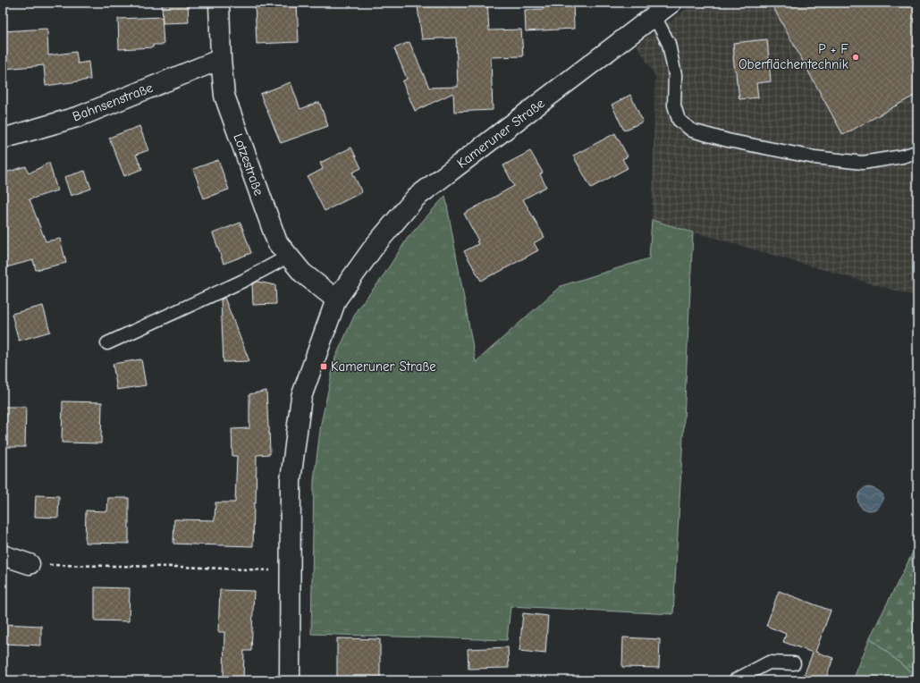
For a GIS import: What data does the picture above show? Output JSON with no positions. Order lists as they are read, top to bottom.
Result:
{
  "streets": {
    "street": ["Bahnsenstraße", "Kameruner Straße", "Lotzestraße"]
  },
  "crossings": [
    ["Bahnsenstraße", "Lotzestraße"],
    ["Kameruner Straße", "Lotzestraße"]
  ],
  "places": {
    "other": ["P + F Oberflächentechnik"],
    "transit": ["Kameruner Straße"]
  }
}
